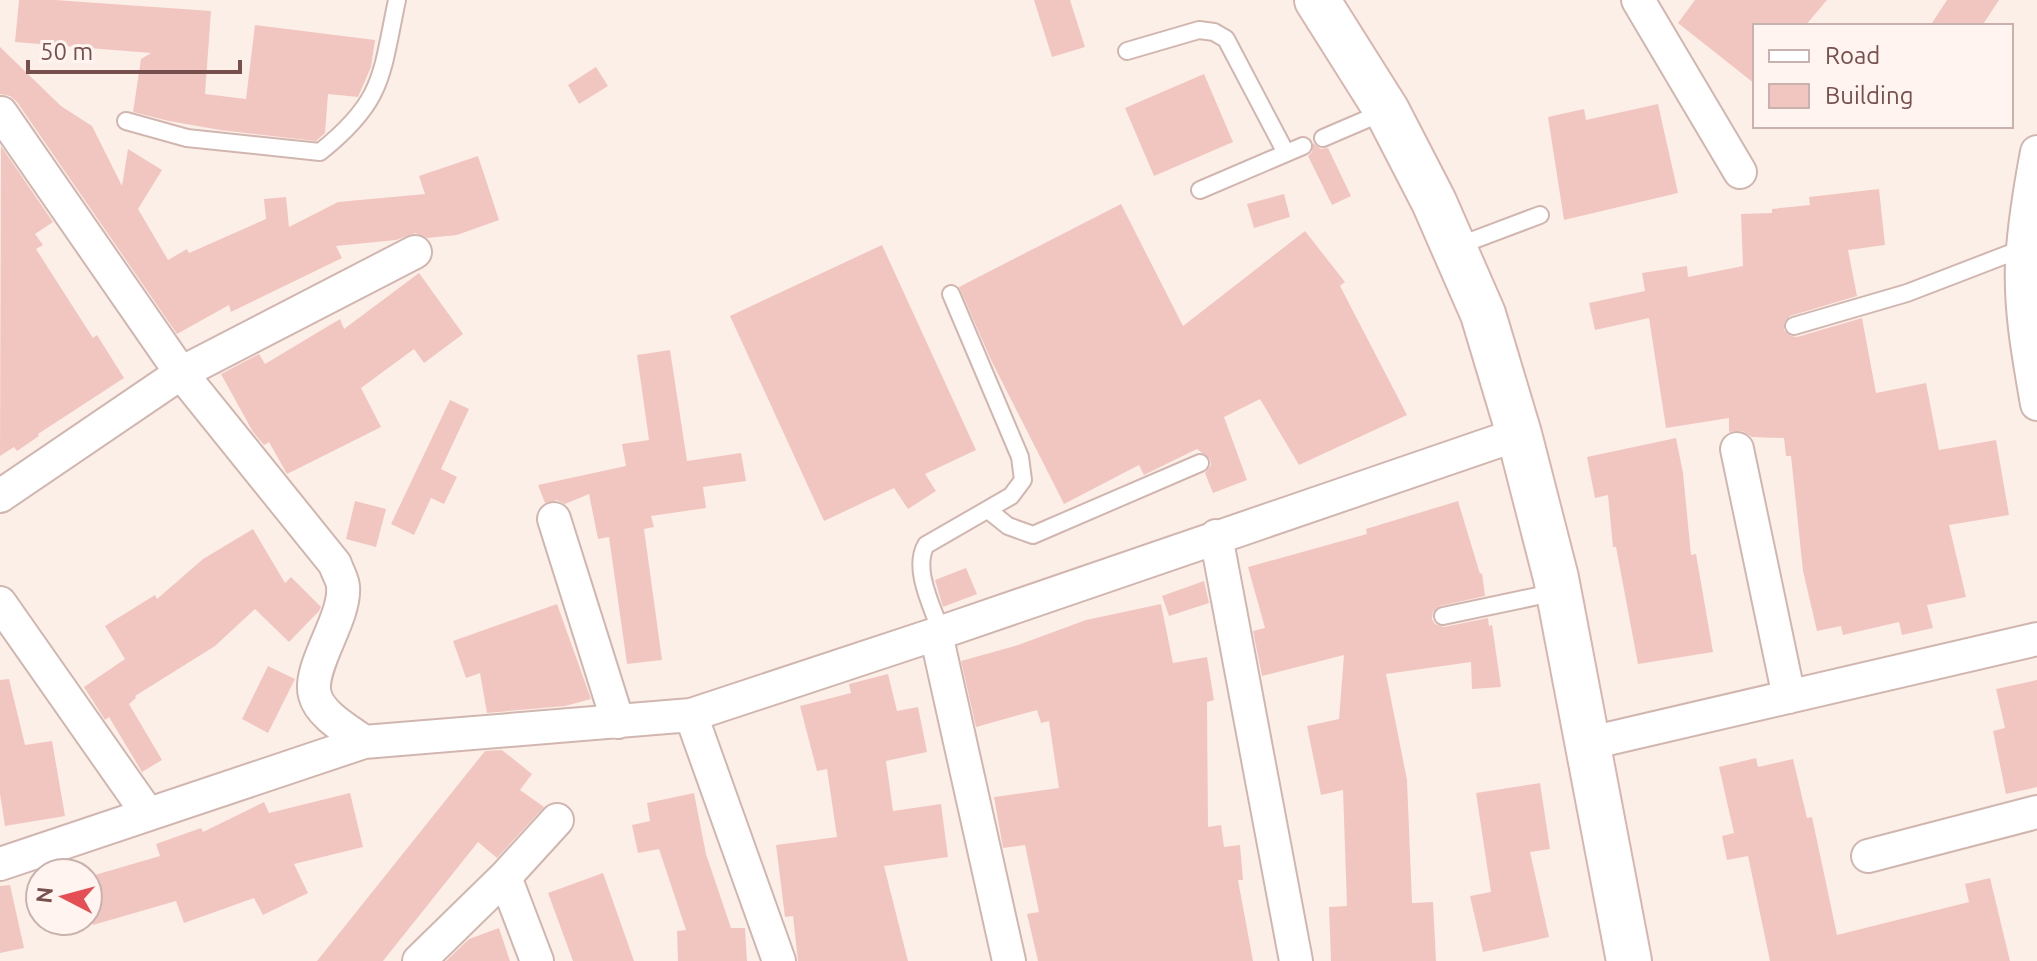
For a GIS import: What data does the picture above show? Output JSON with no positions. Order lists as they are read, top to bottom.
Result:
{
  "legend": ["Road", "Building"],
  "scale_bar": "50 m",
  "north": "left"
}
